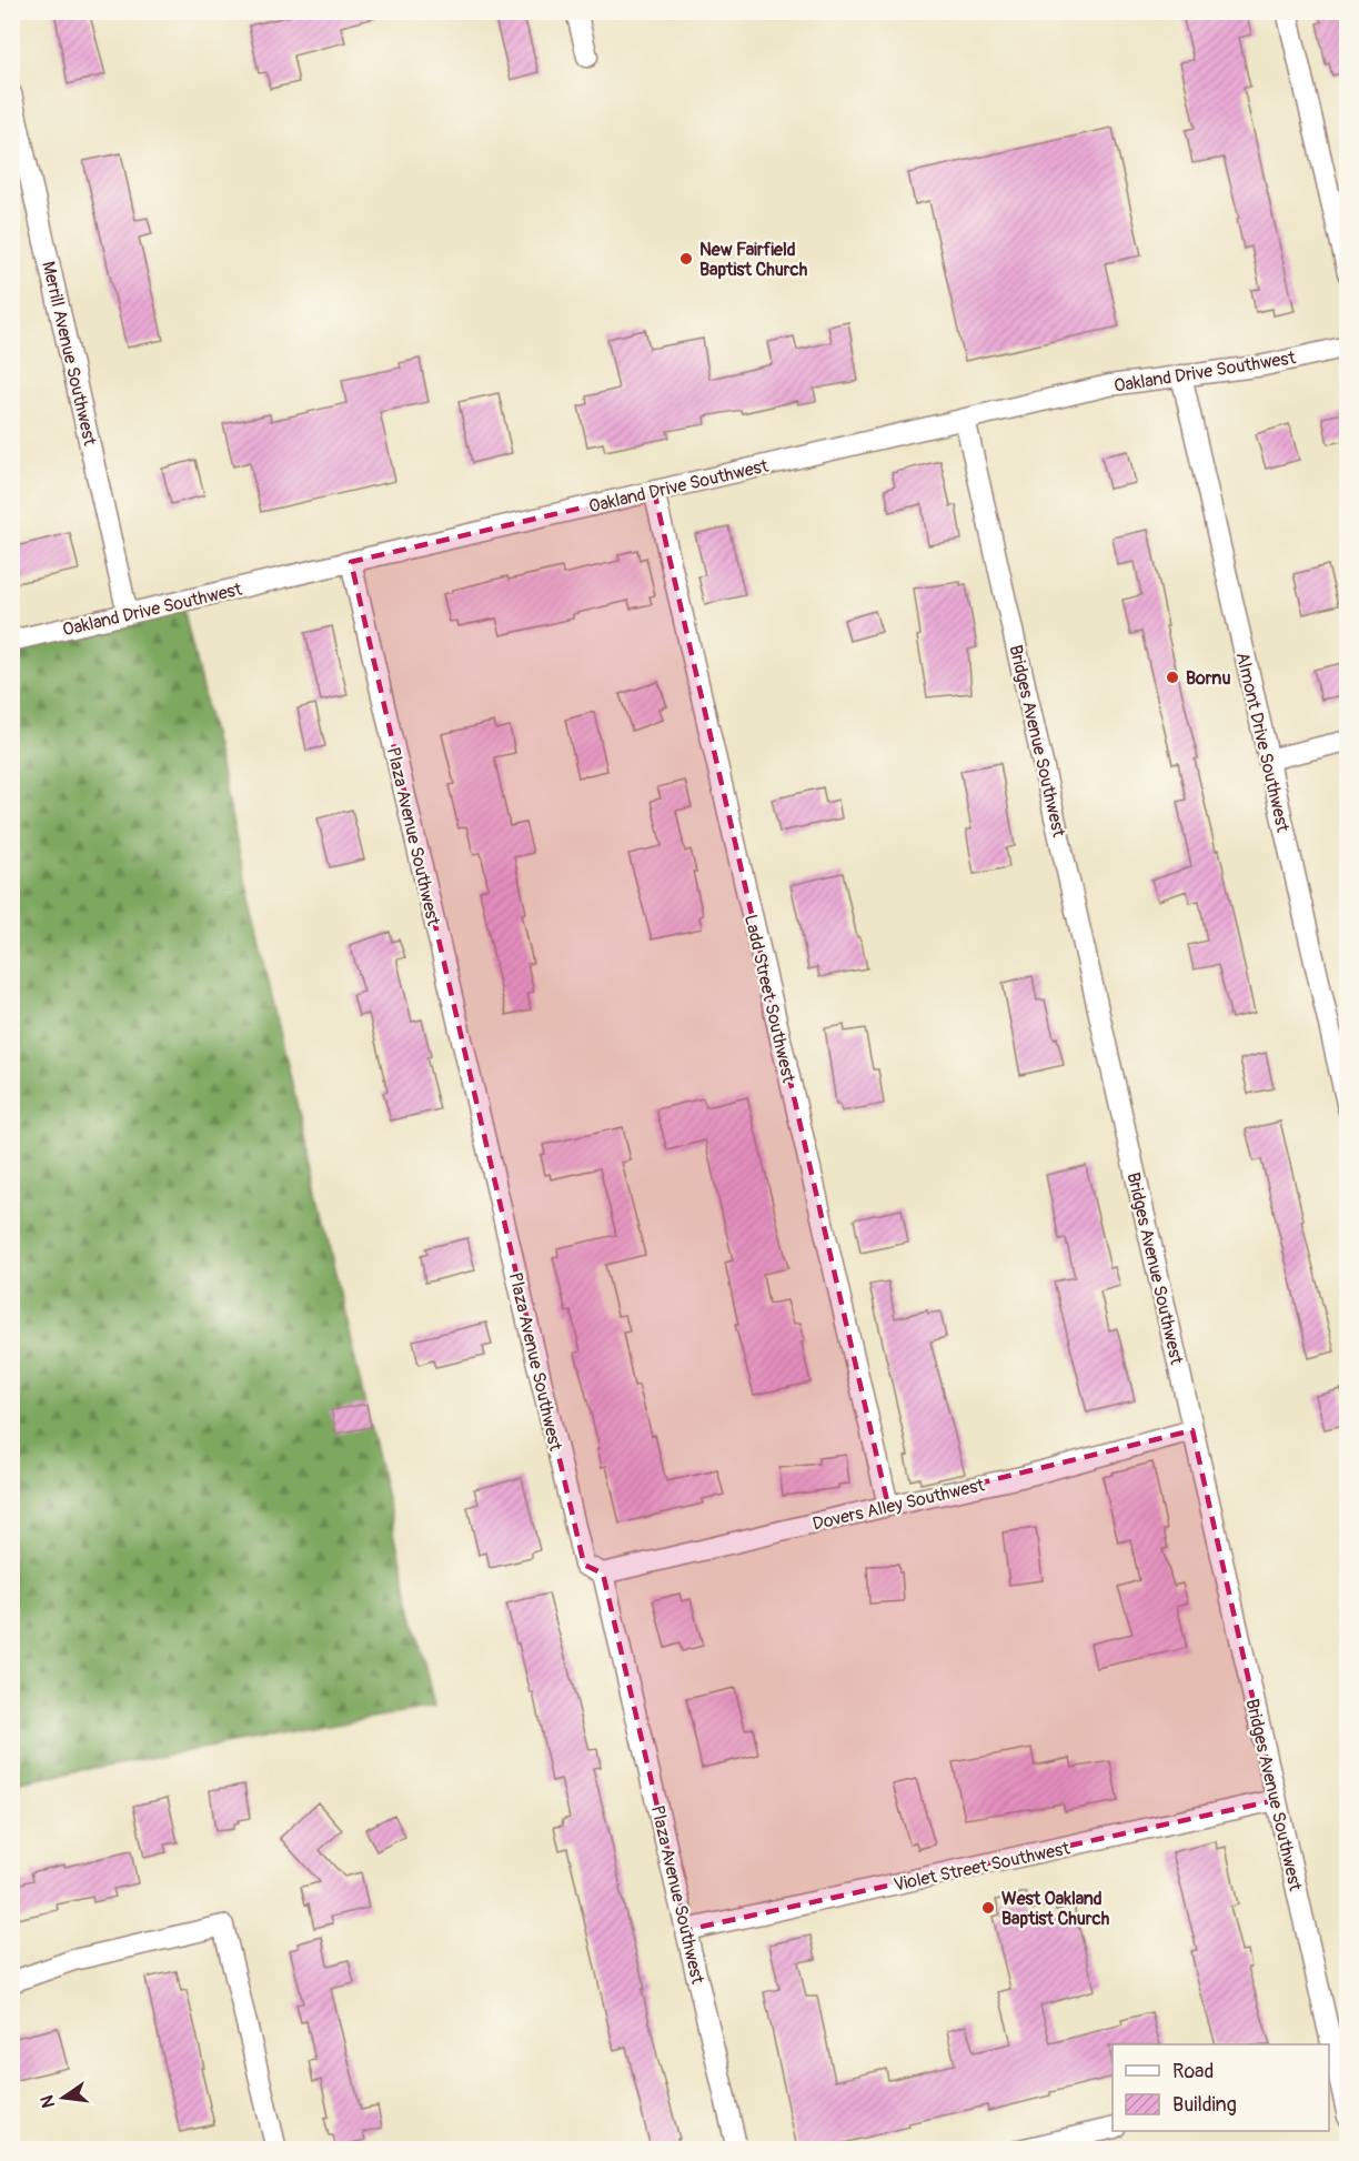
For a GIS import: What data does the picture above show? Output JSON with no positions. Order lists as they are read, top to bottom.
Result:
{
  "streets": {
    "street": [
      "Merrill Avenue Southwest",
      "Oakland Drive Southwest",
      "Bridges Avenue Southwest",
      "Almont Drive Southwest",
      "Plaza Avenue Southwest",
      "Ladd Street Southwest",
      "Dovers Alley Southwest",
      "Violet Street Southwest"
    ]
  },
  "crossings": [
    ["Merrill Avenue Southwest", "Oakland Drive Southwest"],
    ["Oakland Drive Southwest", "Bridges Avenue Southwest"],
    ["Oakland Drive Southwest", "Almont Drive Southwest"],
    ["Oakland Drive Southwest", "Plaza Avenue Southwest"],
    ["Oakland Drive Southwest", "Ladd Street Southwest"],
    ["Bridges Avenue Southwest", "Dovers Alley Southwest"],
    ["Bridges Avenue Southwest", "Violet Street Southwest"],
    ["Plaza Avenue Southwest", "Dovers Alley Southwest"],
    ["Plaza Avenue Southwest", "Violet Street Southwest"],
    ["Ladd Street Southwest", "Dovers Alley Southwest"]
  ],
  "places": ["New Fairfield Baptist Church", "Bornu", "West Oakland Baptist Church"],
  "legend": ["Road", "Building"],
  "north": "left"
}
